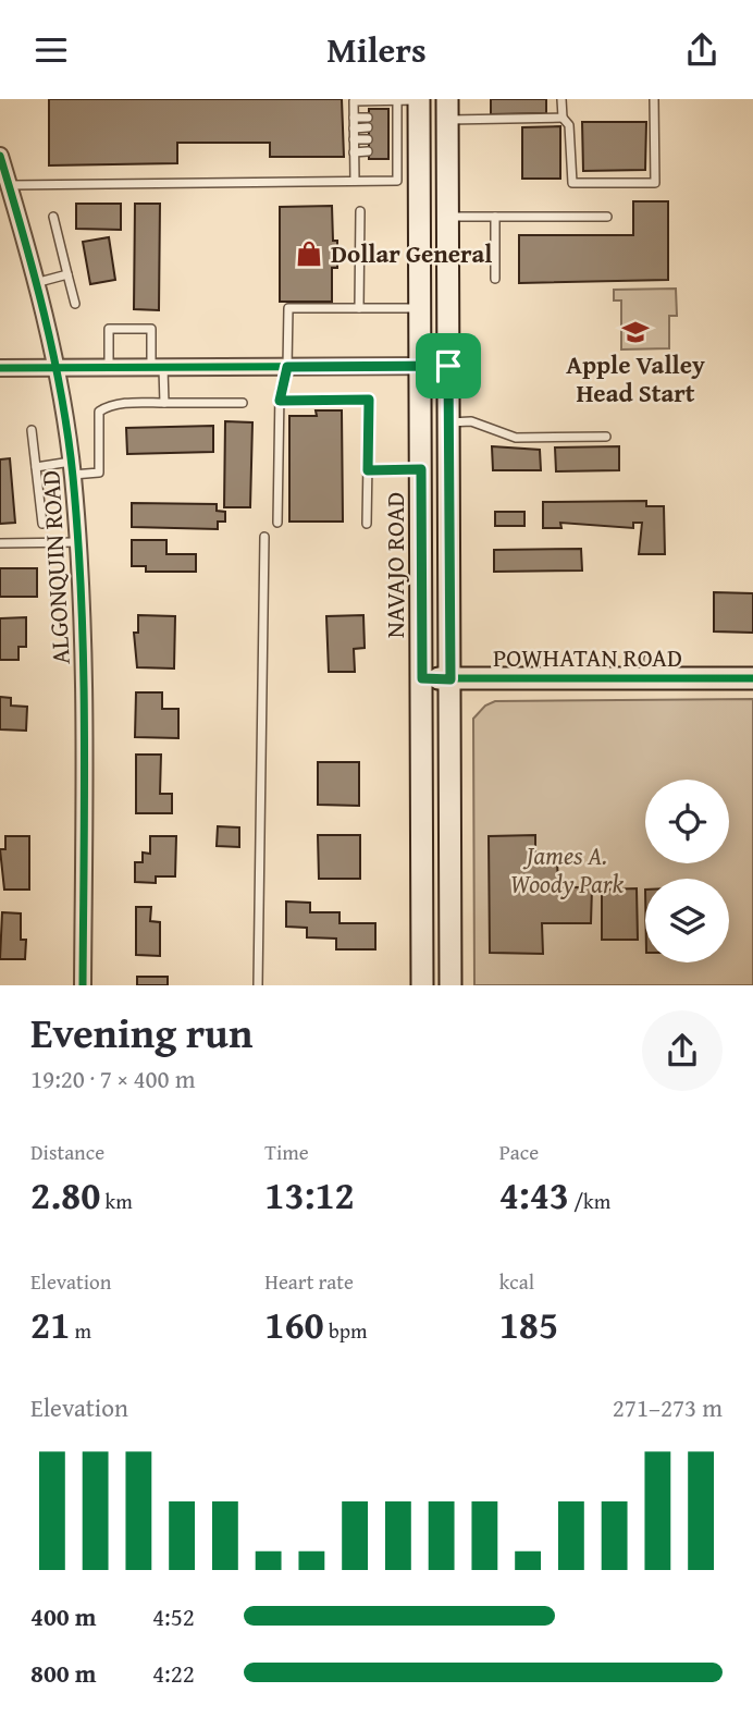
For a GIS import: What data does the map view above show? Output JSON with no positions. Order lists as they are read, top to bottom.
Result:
{
  "streets": {
    "main road": ["NAVAJO ROAD", "POWHATAN ROAD"],
    "street": ["ALGONQUIN ROAD"]
  },
  "crossings": [
    ["NAVAJO ROAD", "POWHATAN ROAD"]
  ],
  "parks": ["James A. Woody Park"],
  "places": {
    "shop": ["Dollar General"],
    "school or university": ["Apple Valley Head Start"]
  },
  "page": {
    "header": "Milers",
    "heading": ["Evening run", "19:20 · 7 × 400 m"],
    "stats": [
      ["Distance", "2.80 km"],
      ["Time", "13:12"],
      ["Pace", "4:43 /km"],
      ["Elevation", "21 m"],
      ["Heart rate", "160 bpm"],
      ["kcal", "185"]
    ],
    "chart": ["Elevation", "271–273 m"],
    "list": [
      {
        "name": "400 m",
        "note": "4:52"
      },
      {
        "name": "800 m",
        "note": "4:22"
      }
    ]
  }
}
